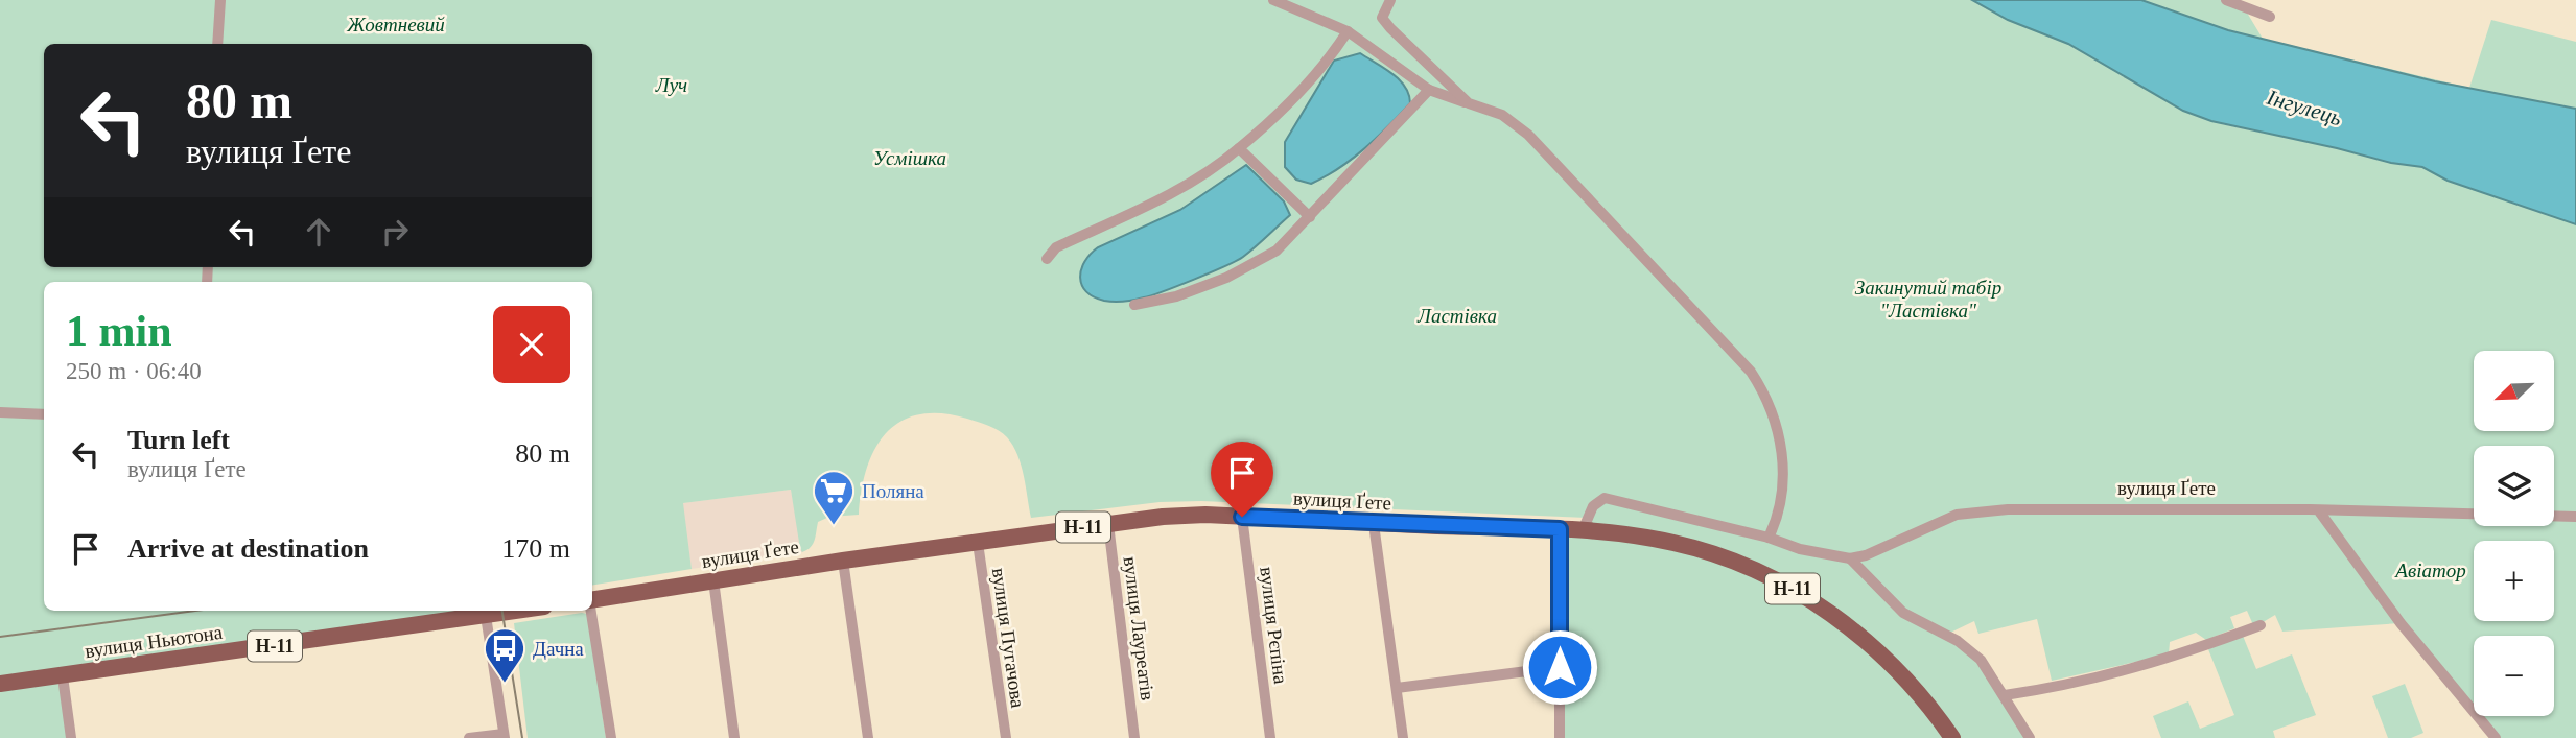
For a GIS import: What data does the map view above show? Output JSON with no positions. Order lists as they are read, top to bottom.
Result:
{
  "streets": {
    "main road": ["вулиця Ґете", "Н-11", "вулиця Ньютона"],
    "street": ["вулиця Рєпіна", "вулиця Лауреатів", "вулиця Пугачова"]
  },
  "crossings": [
    ["вулиця Ґете", "Н-11"],
    ["вулиця Ґете", "вулиця Рєпіна"],
    ["вулиця Ґете", "вулиця Лауреатів"],
    ["вулиця Ґете", "вулиця Пугачова"],
    ["Н-11", "вулиця Ньютона"]
  ],
  "water": ["Інгулець"],
  "parks": [
    "Жовтневий",
    "Луч",
    "Усмішка",
    "Закинутий табір \"Ластівка\"",
    "Ластівка",
    "Авіатор"
  ],
  "places": {
    "supermarket": ["Поляна"],
    "bus stop": ["Дачна"]
  },
  "north": "bottom left",
  "page": {
    "turn": ["80 m", "вулиця Ґете"],
    "heading": ["1 min", "250 m · 06:40"],
    "map_buttons": ["+", "−"],
    "list": [
      {
        "name": "Turn left",
        "note": "вулиця Ґете",
        "value": "80 m"
      },
      {
        "name": "Arrive at destination",
        "value": "170 m"
      }
    ]
  }
}
